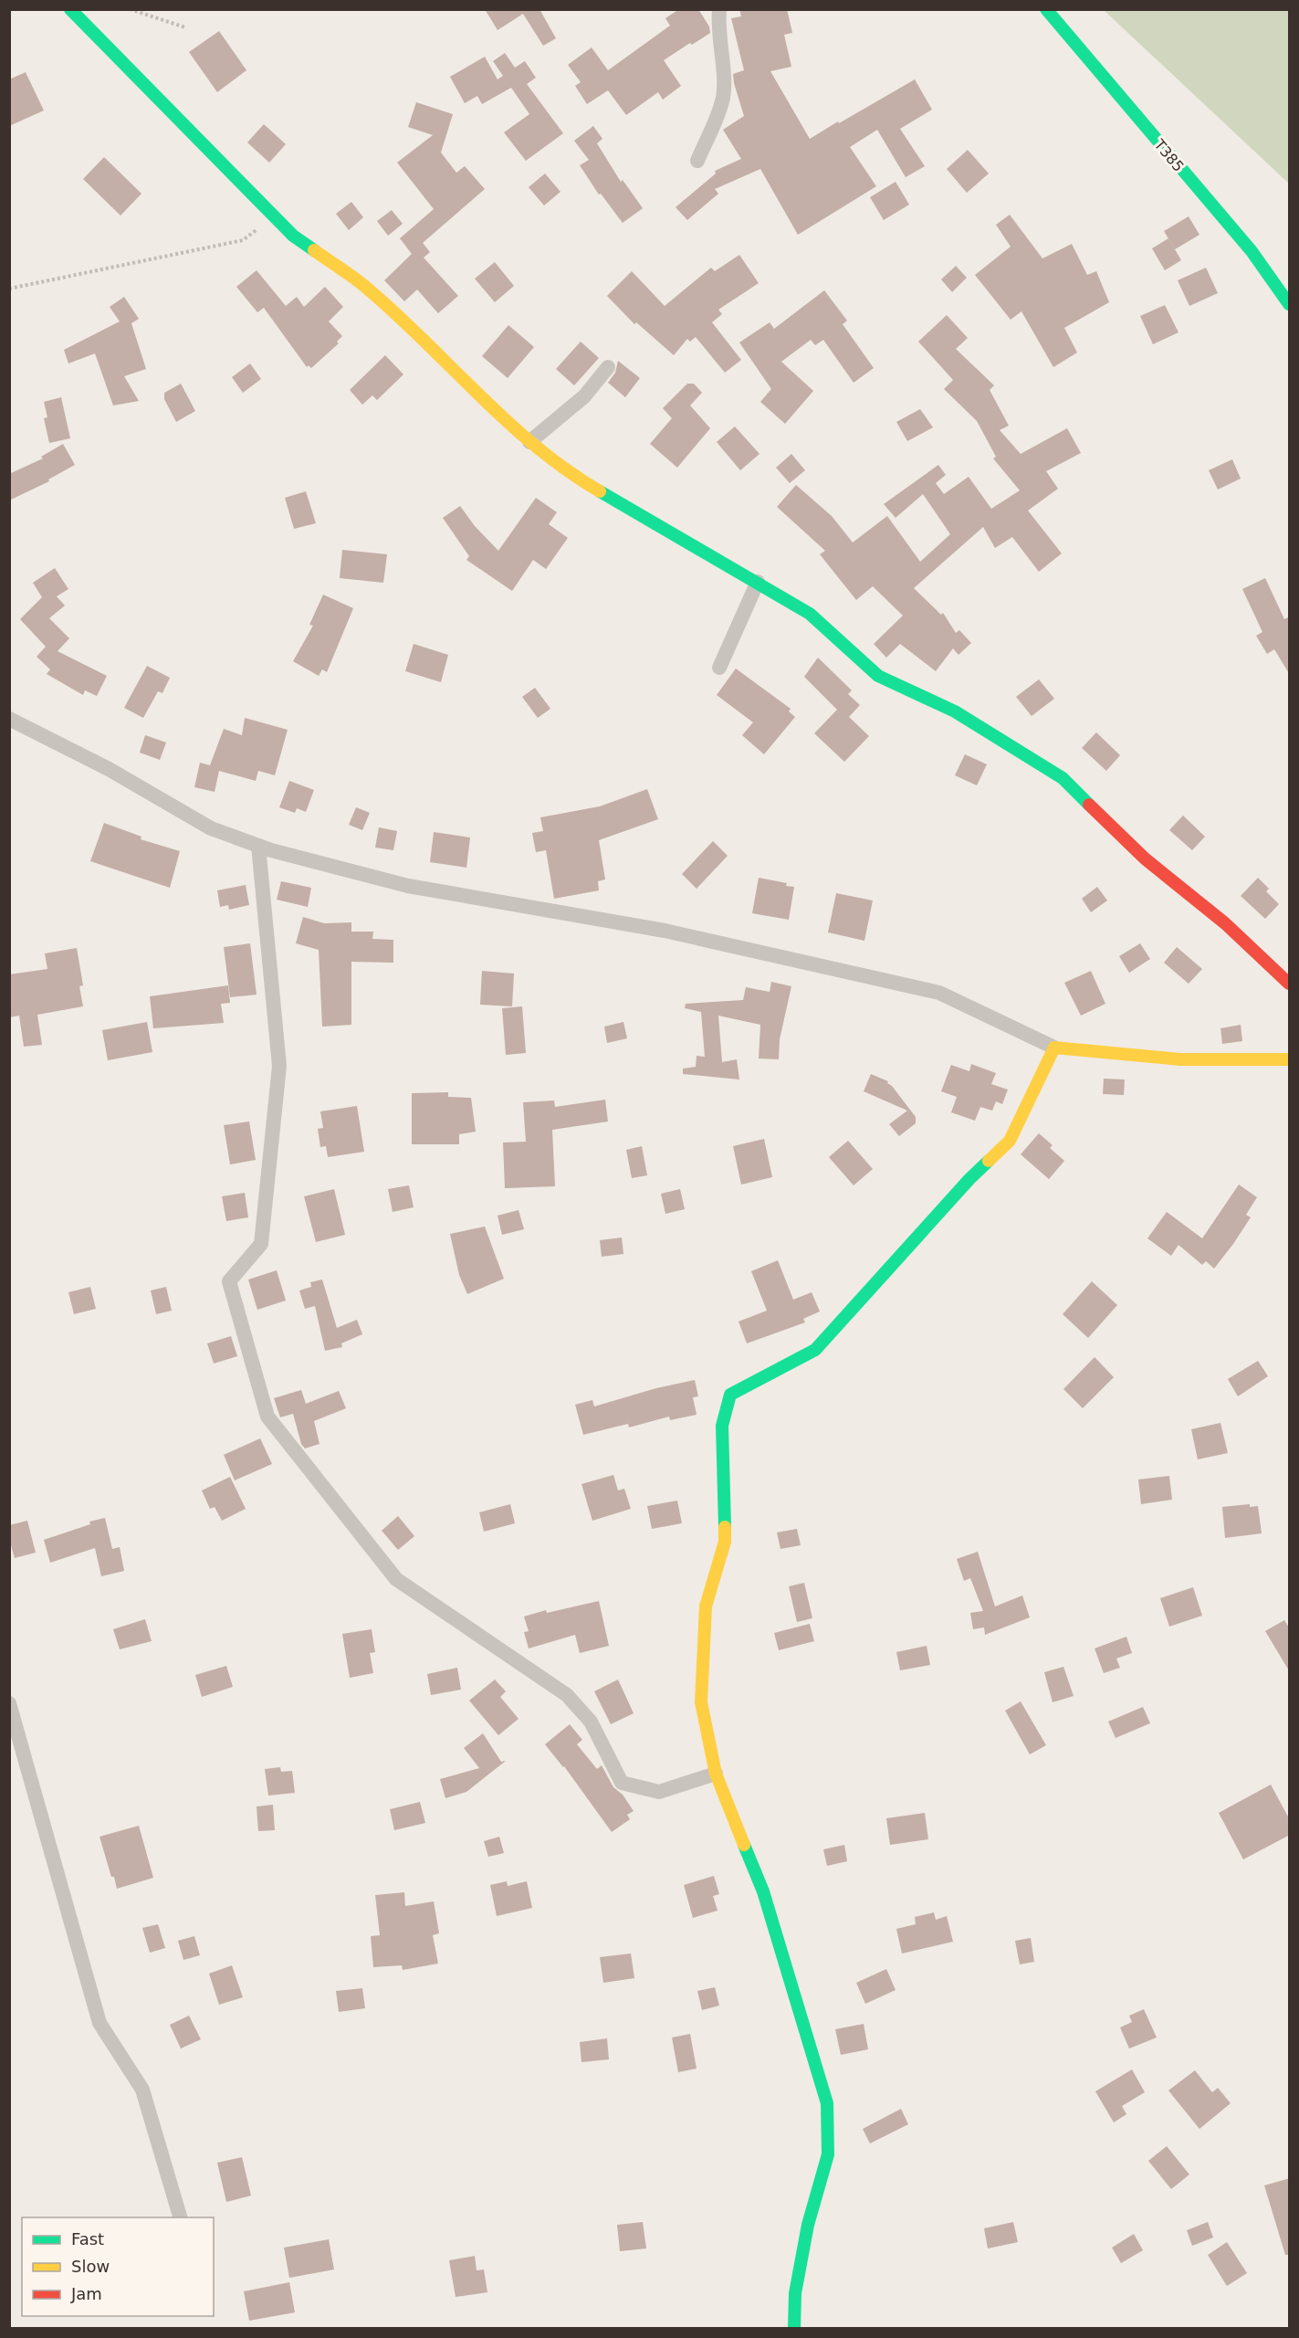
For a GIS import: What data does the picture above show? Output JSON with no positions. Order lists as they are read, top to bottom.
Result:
{
  "streets": {
    "street": ["T385"]
  },
  "legend": ["Fast", "Slow", "Jam"]
}
